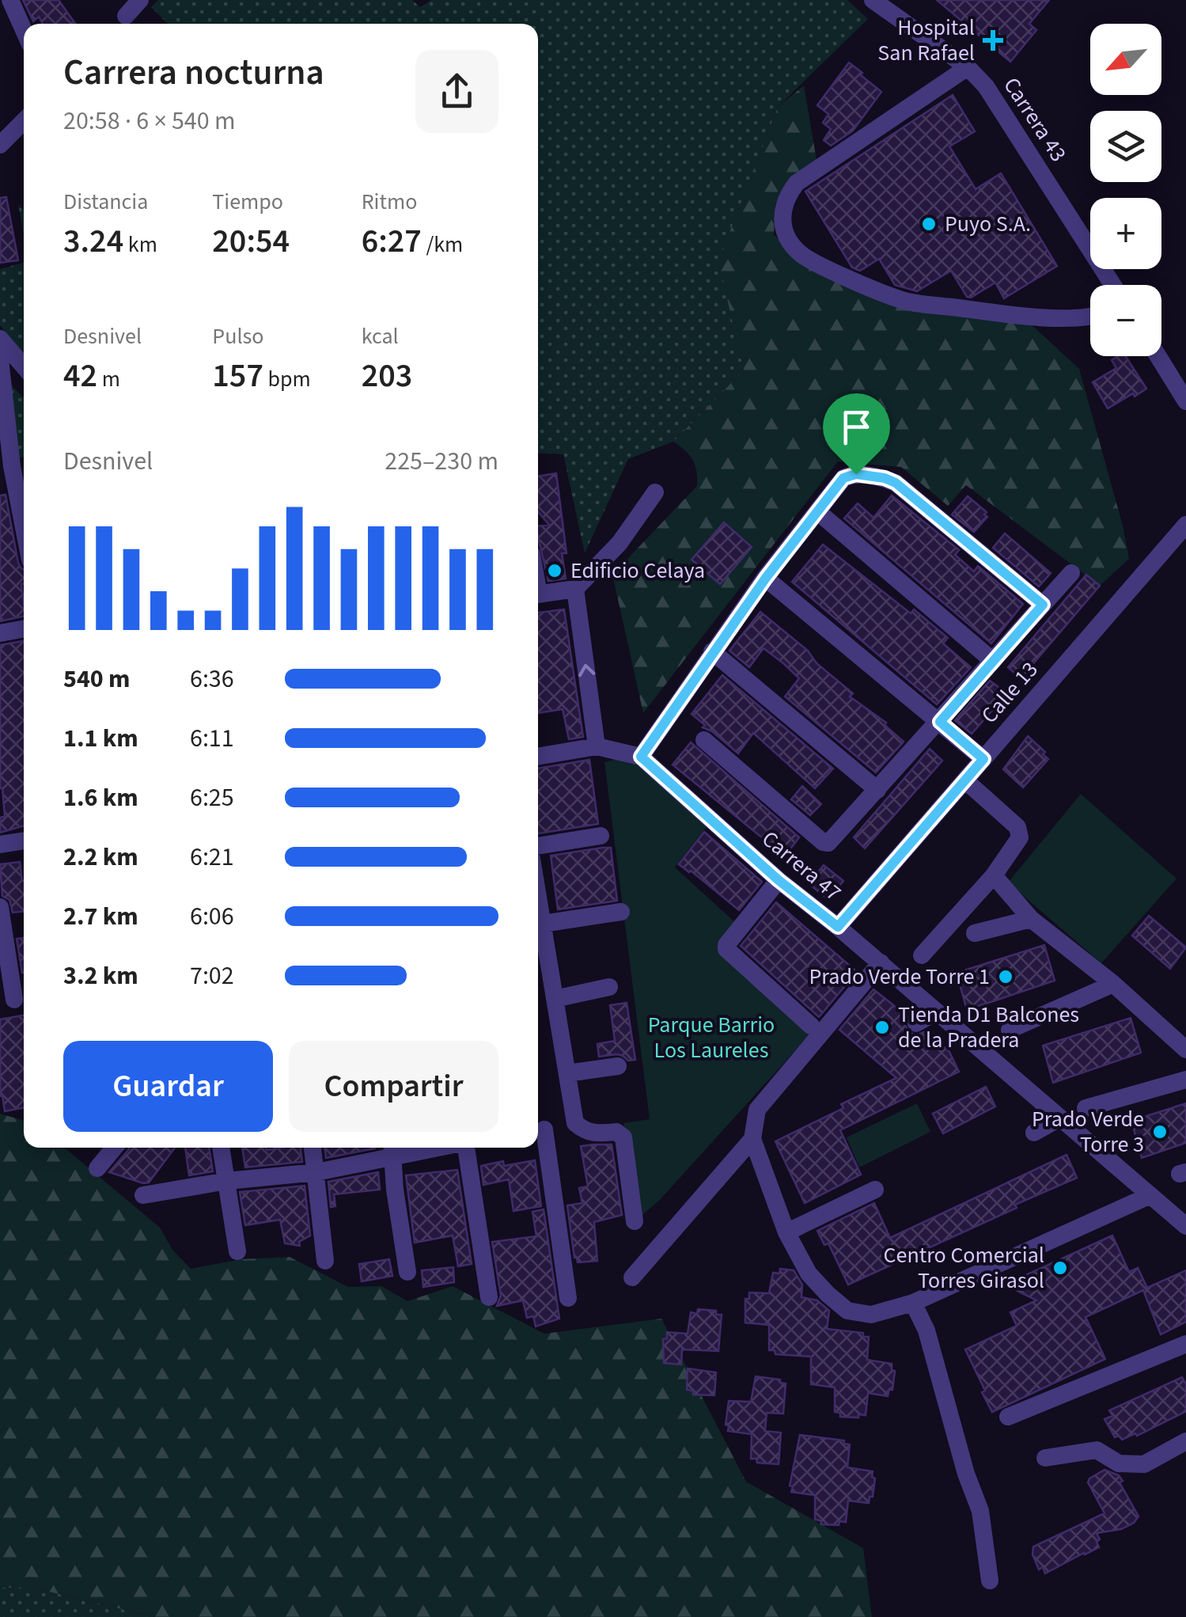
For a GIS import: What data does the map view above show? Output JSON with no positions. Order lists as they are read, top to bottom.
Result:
{
  "streets": {
    "street": ["Carrera 43", "Calle 13", "Carrera 47"]
  },
  "crossings": [
    ["Calle 13", "Carrera 47"]
  ],
  "parks": ["Parque Barrio Los Laureles"],
  "places": {
    "health": ["Hospital San Rafael"],
    "other": [
      "Puyo S.A.",
      "Edificio Celaya",
      "Prado Verde Torre 1",
      "Tienda D1 Balcones de la Pradera",
      "Prado Verde Torre 3",
      "Centro Comercial Torres Girasol"
    ]
  },
  "north": "bottom left",
  "page": {
    "map_buttons": ["+", "−"],
    "heading": ["Carrera nocturna", "20:58 · 6 × 540 m"],
    "stats": [
      ["Distancia", "3.24 km"],
      ["Tiempo", "20:54"],
      ["Ritmo", "6:27 /km"],
      ["Desnivel", "42 m"],
      ["Pulso", "157 bpm"],
      ["kcal", "203"]
    ],
    "chart": ["Desnivel", "225–230 m"],
    "list": [
      {
        "name": "540 m",
        "note": "6:36"
      },
      {
        "name": "1.1 km",
        "note": "6:11"
      },
      {
        "name": "1.6 km",
        "note": "6:25"
      },
      {
        "name": "2.2 km",
        "note": "6:21"
      },
      {
        "name": "2.7 km",
        "note": "6:06"
      },
      {
        "name": "3.2 km",
        "note": "7:02"
      }
    ],
    "buttons": ["Guardar", "Compartir"]
  }
}
